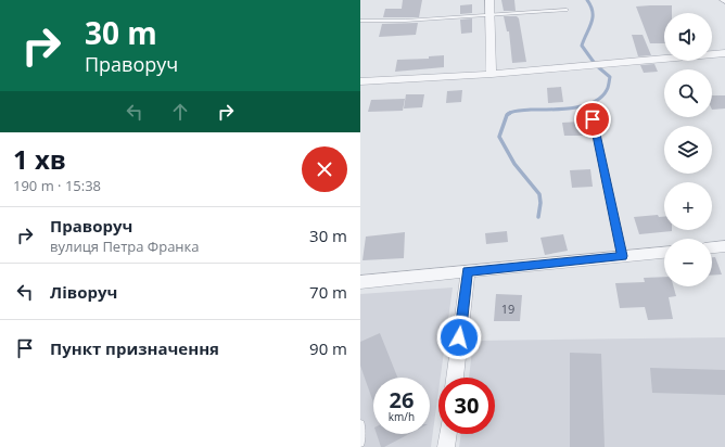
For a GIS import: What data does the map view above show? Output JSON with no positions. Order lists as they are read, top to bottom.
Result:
{
  "house_numbers": ["19"],
  "page": {
    "turn": ["30 m", "Праворуч"],
    "map_buttons": ["+", "−"],
    "heading": ["1 хв", "190 m · 15:38"],
    "list": [
      {
        "name": "Праворуч",
        "note": "вулиця Петра Франка",
        "value": "30 m"
      },
      {
        "name": "Ліворуч",
        "value": "70 m"
      },
      {
        "name": "Пункт призначення",
        "value": "90 m"
      }
    ],
    "speed": "26 km/h",
    "limit": "30"
  }
}
